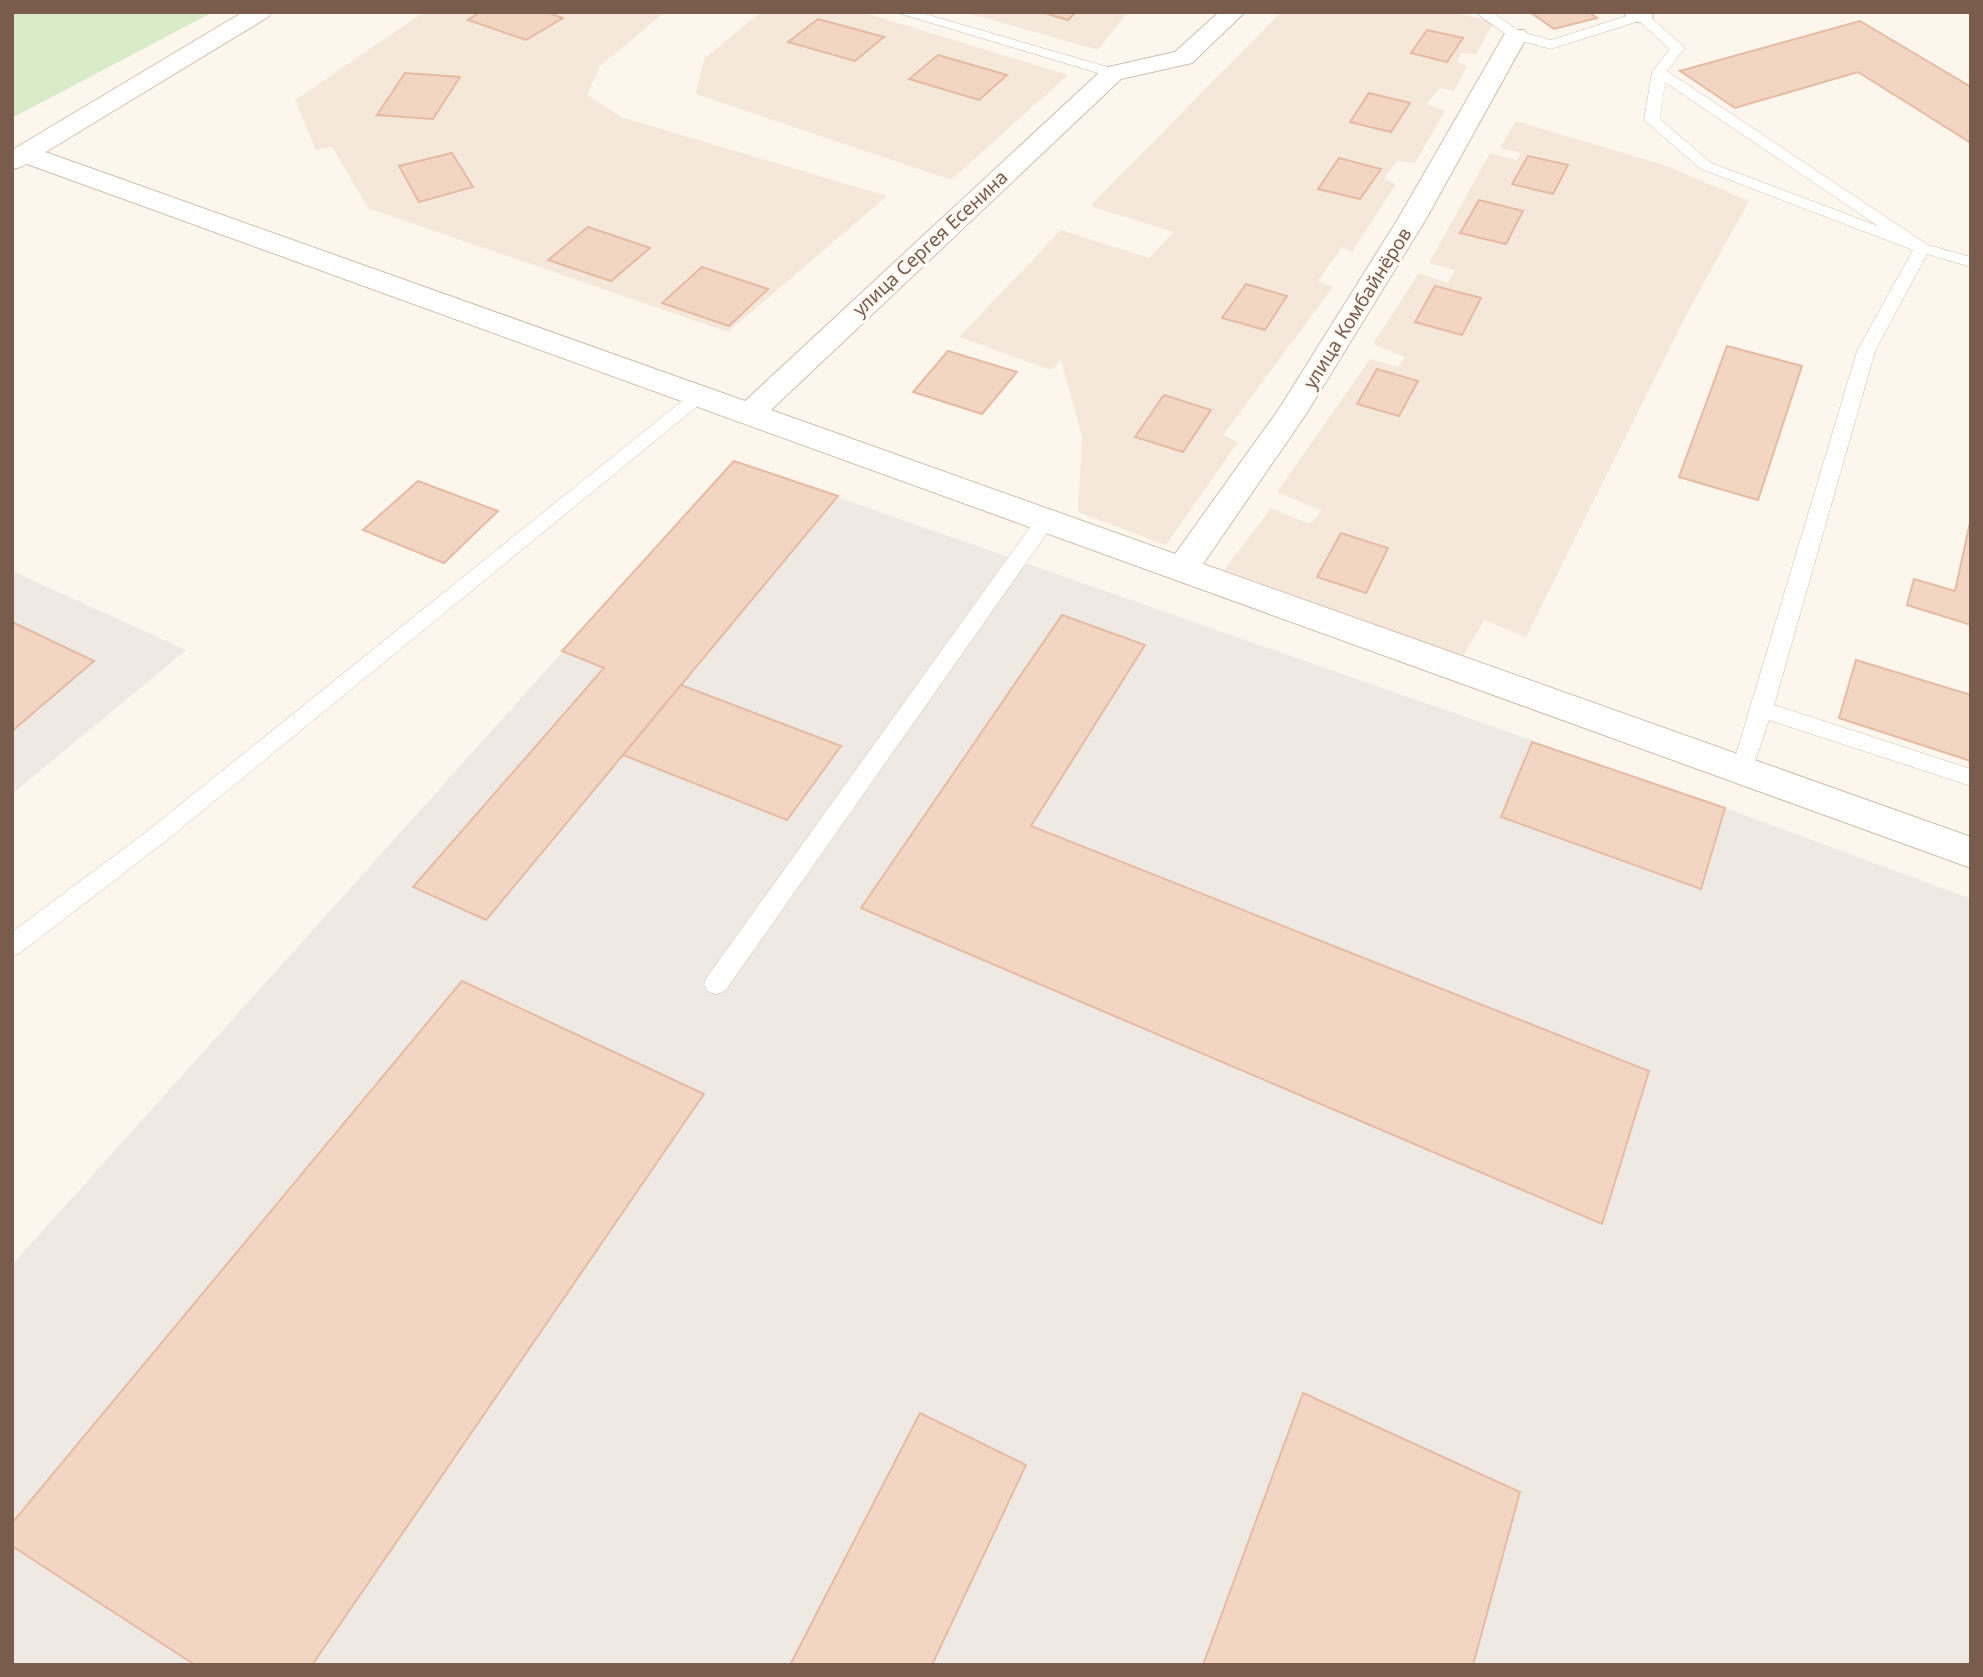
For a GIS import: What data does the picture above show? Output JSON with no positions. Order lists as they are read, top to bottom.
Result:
{
  "streets": {
    "street": ["улица Сергея Есенина", "улица Комбайнёров"]
  }
}
